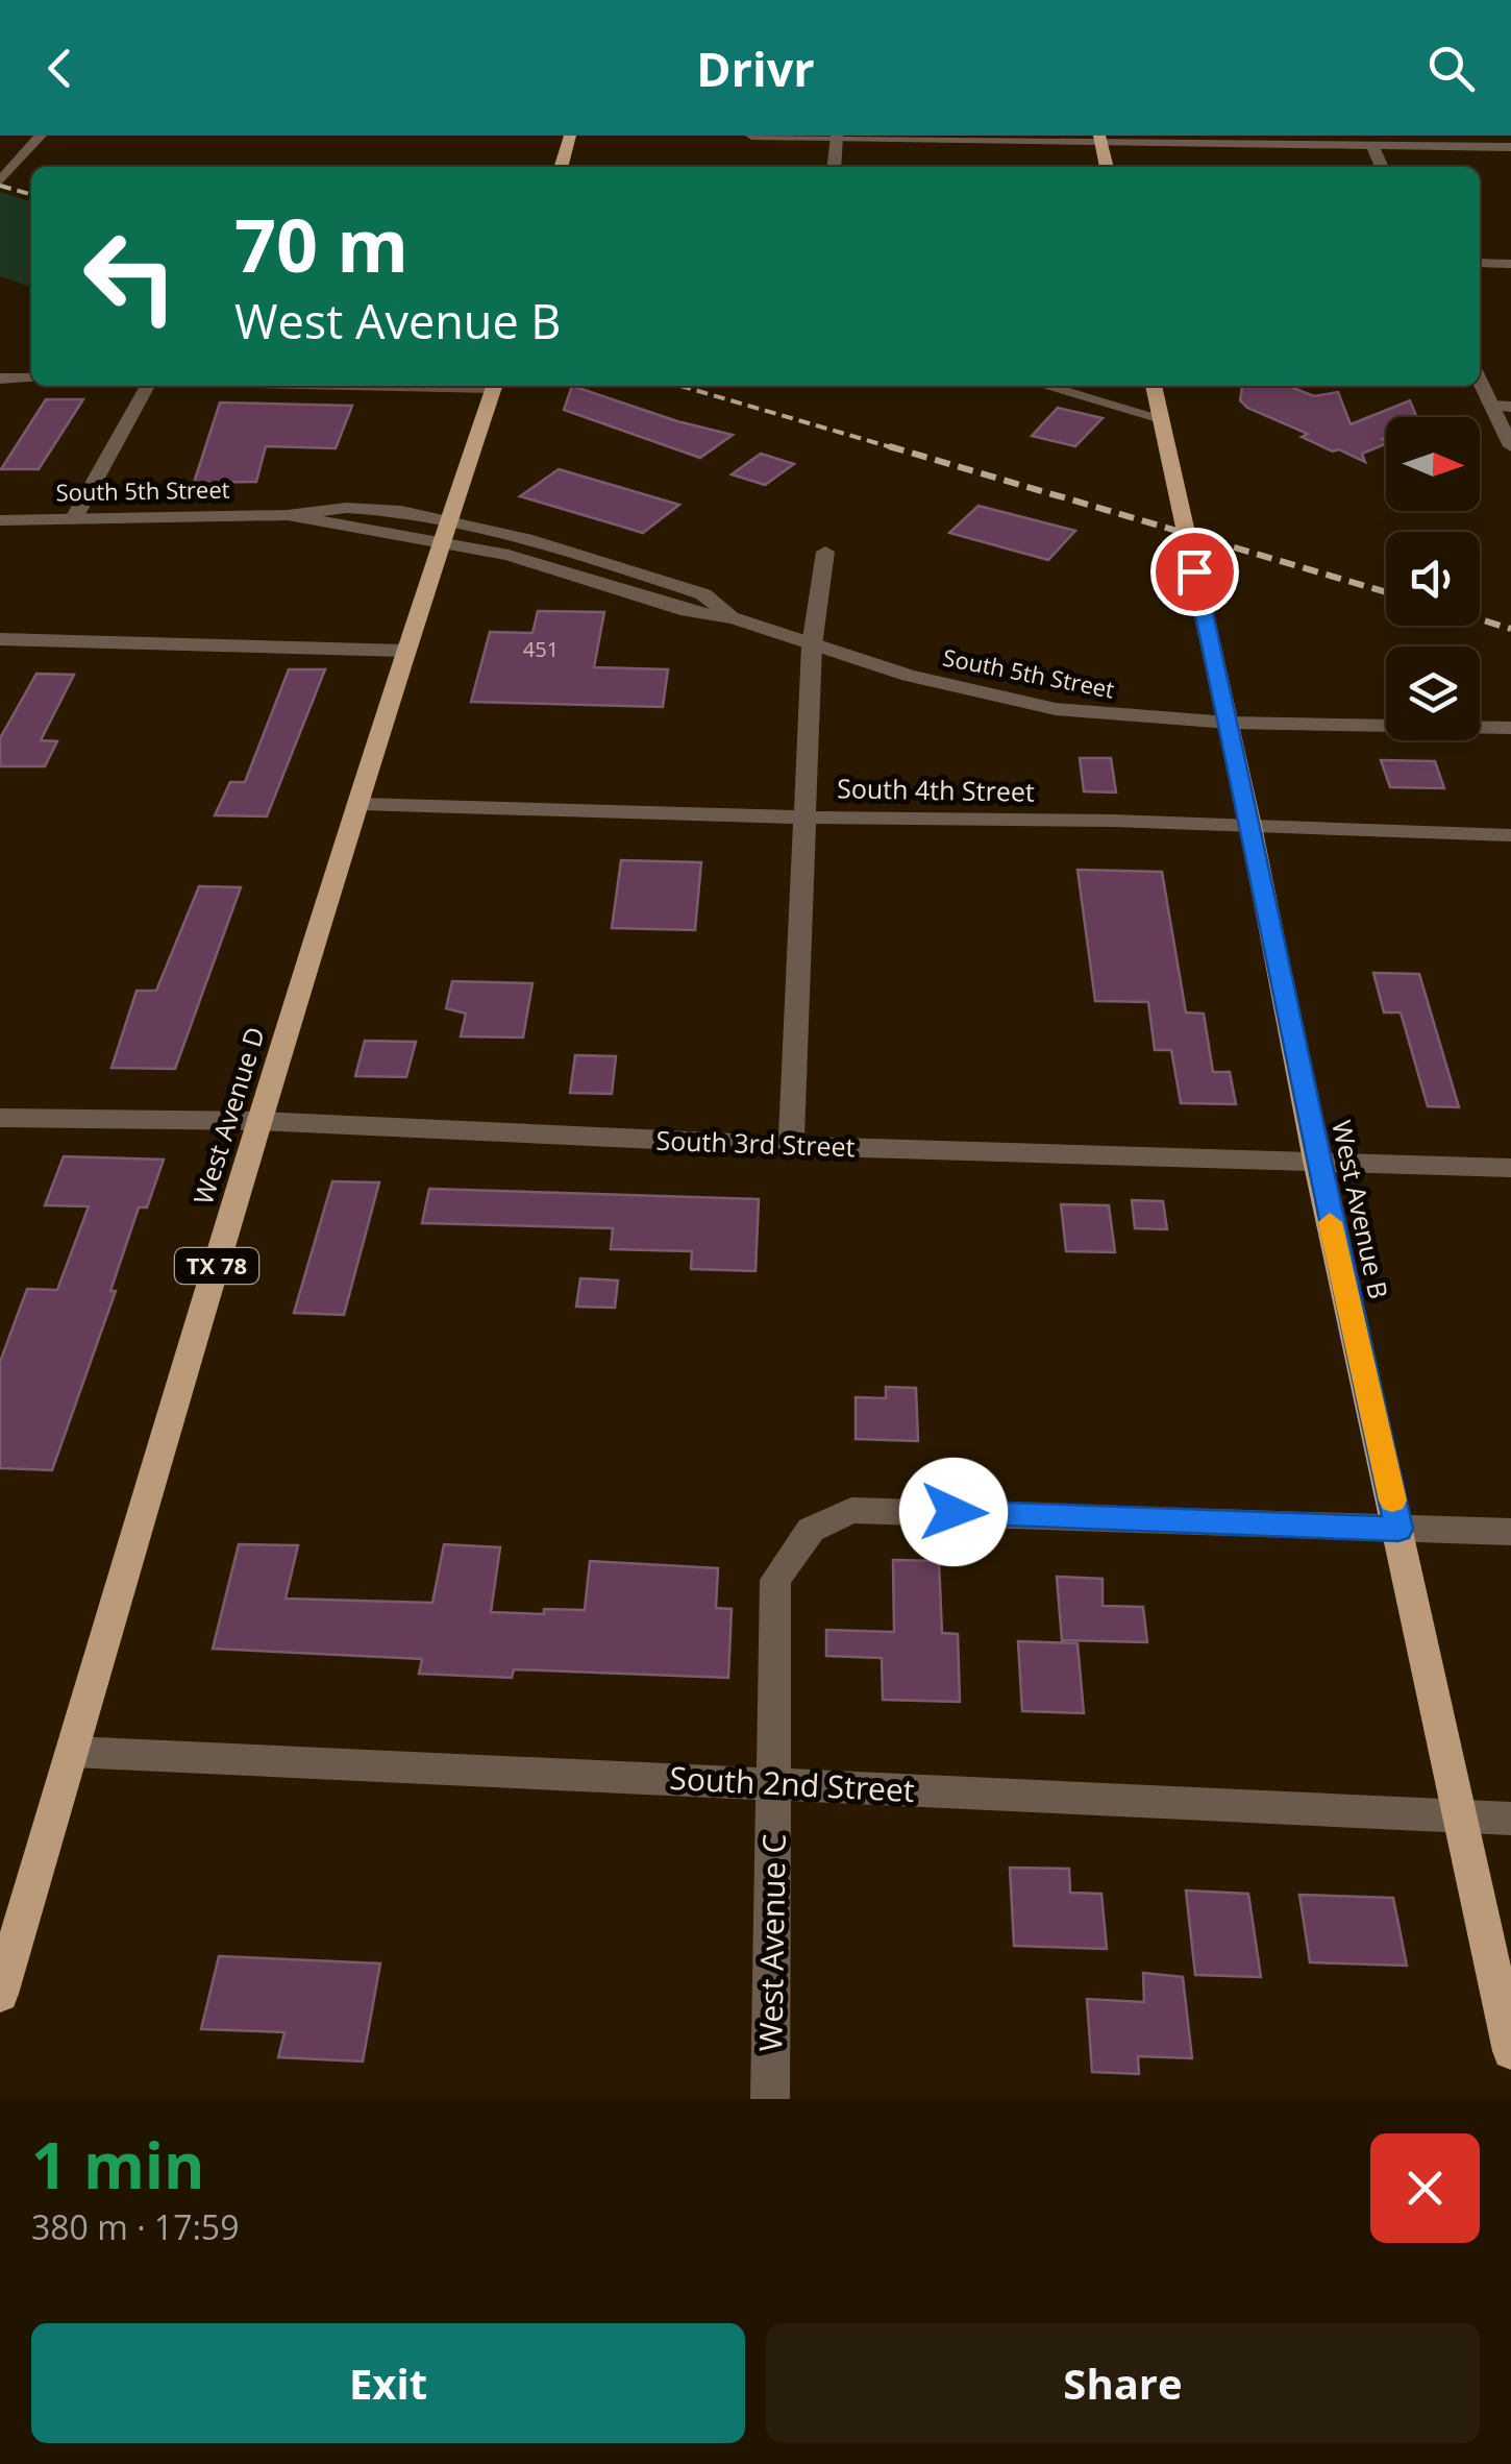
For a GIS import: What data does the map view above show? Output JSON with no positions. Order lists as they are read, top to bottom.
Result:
{
  "streets": {
    "main road": ["West Avenue D", "West Avenue B", "TX 78"],
    "street": [
      "South 5th Street",
      "South 4th Street",
      "South 3rd Street",
      "South 2nd Street",
      "West Avenue C"
    ]
  },
  "crossings": [
    ["South 5th Street", "West Avenue D"],
    ["South 5th Street", "West Avenue B"],
    ["South 4th Street", "West Avenue D"],
    ["South 4th Street", "West Avenue B"],
    ["West Avenue D", "South 3rd Street"],
    ["West Avenue D", "South 2nd Street"],
    ["South 3rd Street", "West Avenue B"],
    ["West Avenue B", "South 2nd Street"],
    ["West Avenue B", "West Avenue C"],
    ["South 2nd Street", "West Avenue C"]
  ],
  "house_numbers": ["451"],
  "north": "right",
  "page": {
    "header": "Drivr",
    "turn": ["70 m", "West Avenue B"],
    "heading": ["1 min", "380 m · 17:59"],
    "buttons": ["Exit", "Share"]
  }
}
